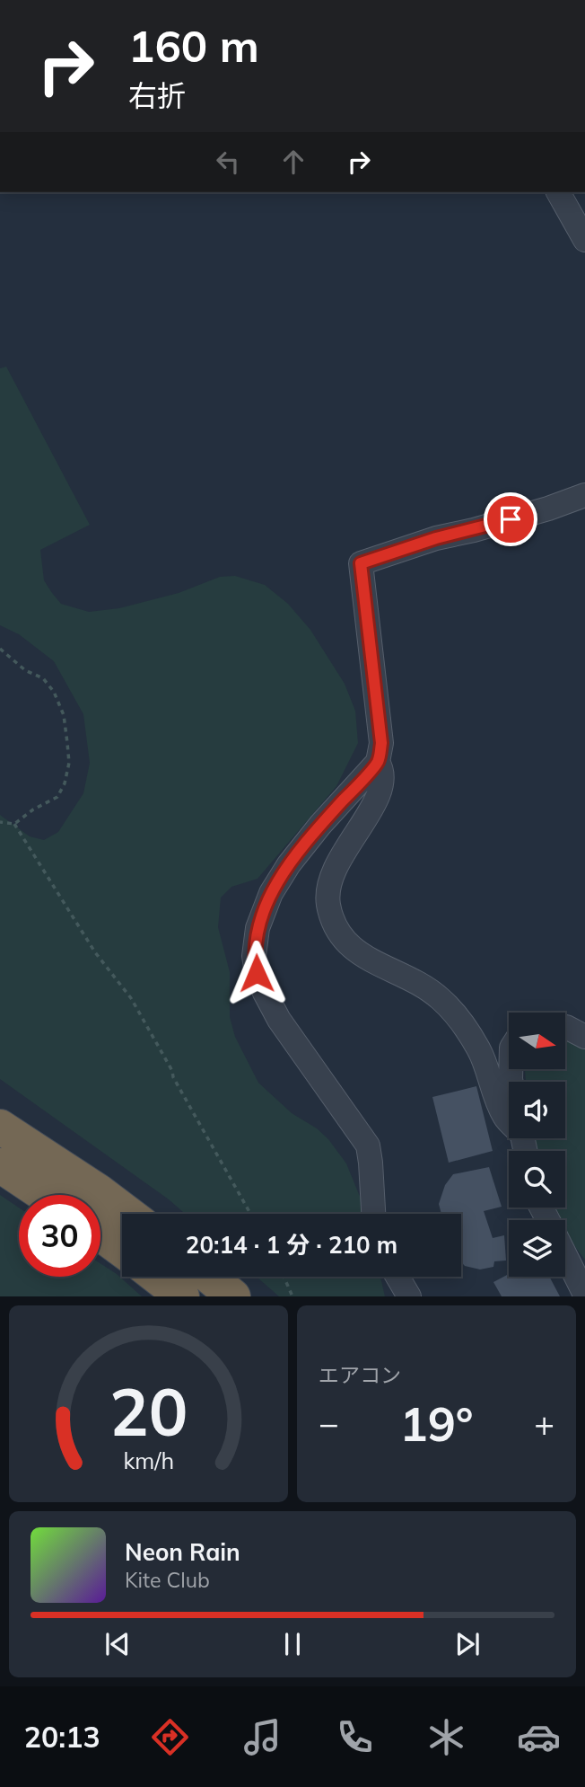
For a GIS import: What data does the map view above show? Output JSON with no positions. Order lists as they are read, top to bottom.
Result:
{
  "north": "right",
  "page": {
    "turn": ["160 m", "右折"],
    "limit": "30",
    "trip": "20:14 · 1 分 · 210 m",
    "tile": "エアコン",
    "heat": ["−", "19°", "+"],
    "song": ["Neon Rain", "Kite Club"],
    "tabs": "20:13",
    "gauge": ["20", "km/h"]
  }
}
